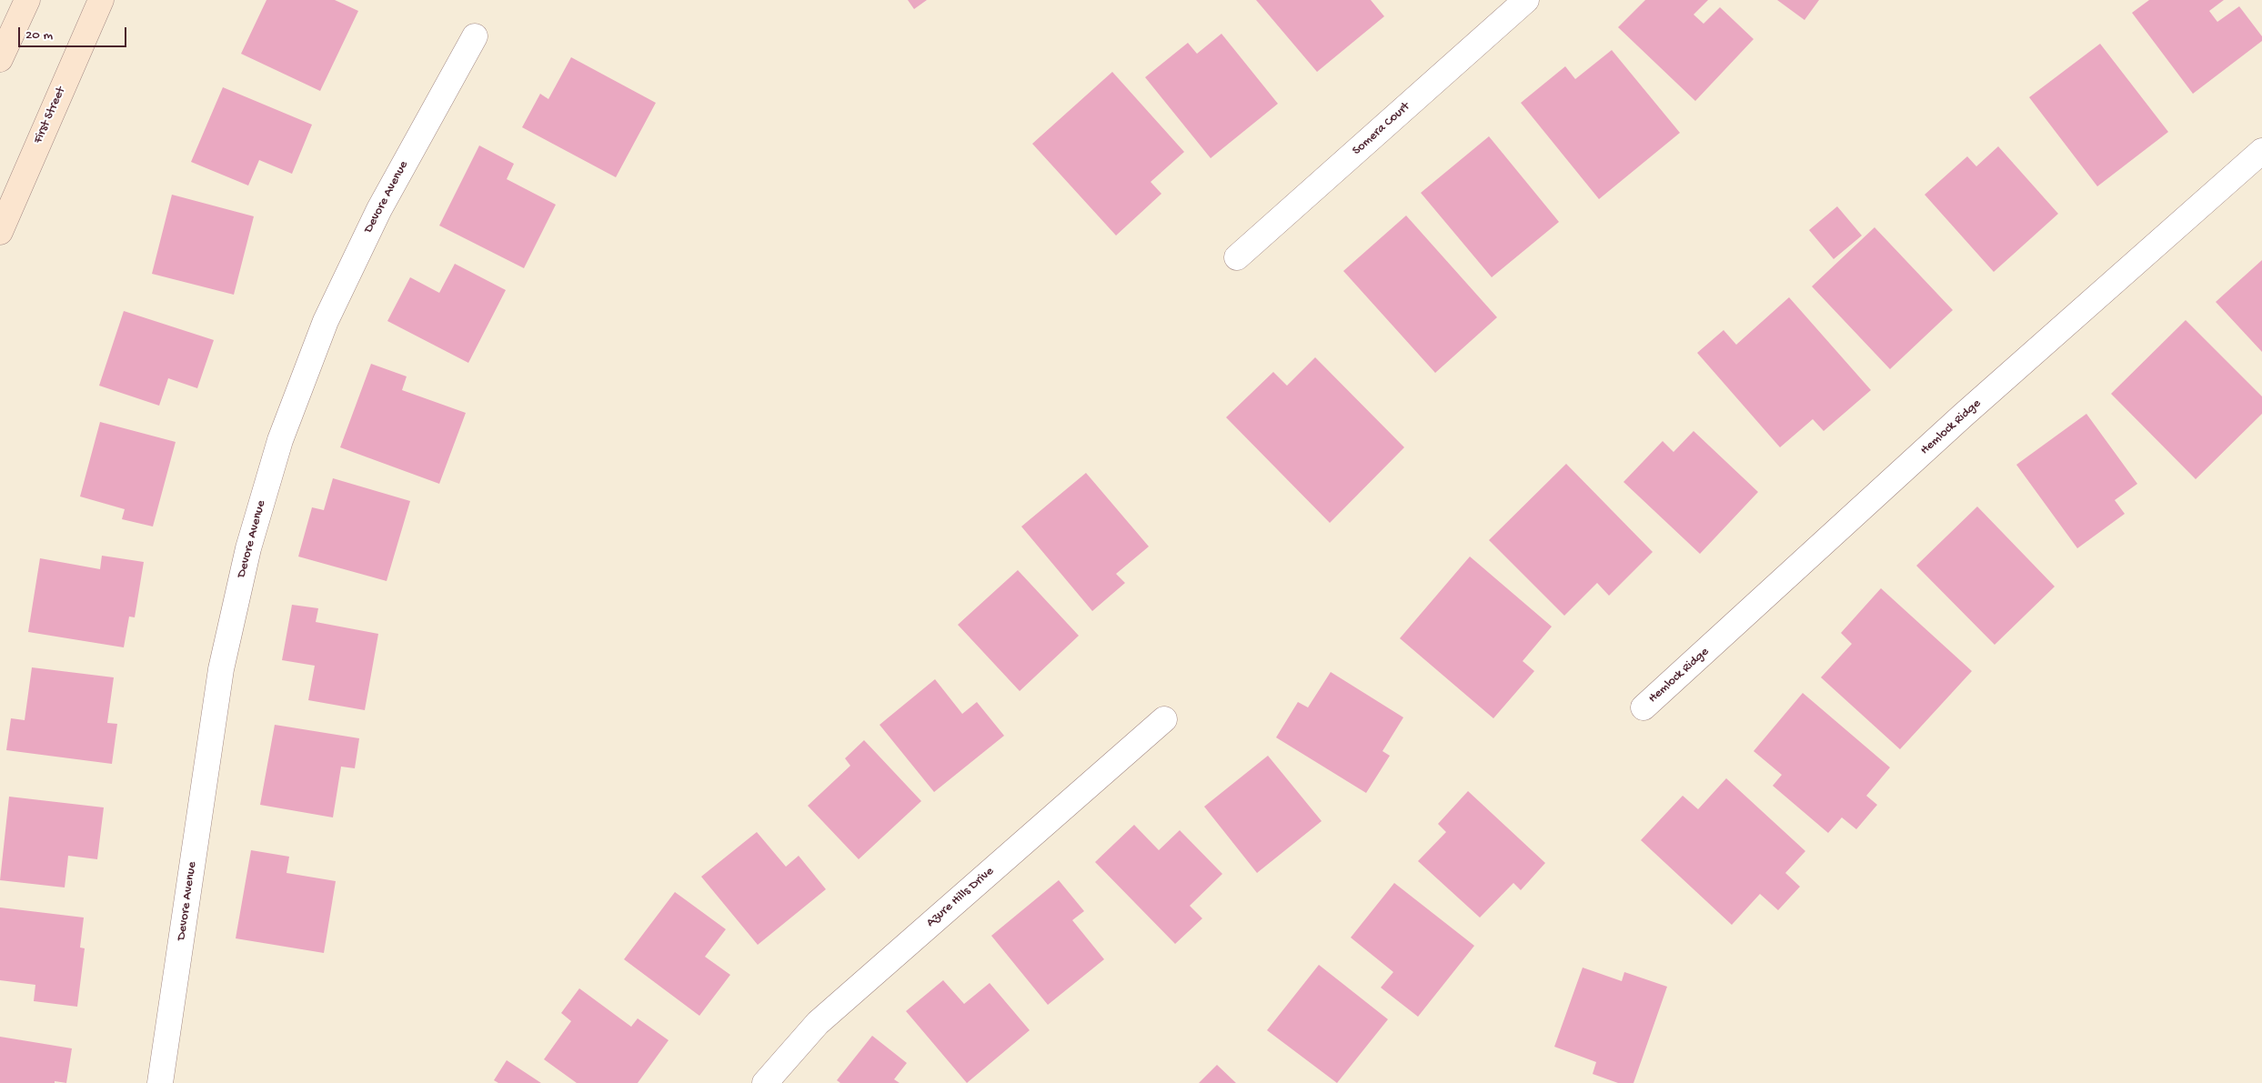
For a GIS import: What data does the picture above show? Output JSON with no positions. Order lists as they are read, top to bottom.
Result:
{
  "streets": {
    "main road": ["First Street"],
    "street": [
      "Somera Court",
      "Devore Avenue",
      "Hemlock Ridge",
      "Azure Hills Drive"
    ]
  },
  "scale_bar": "20 m"
}
